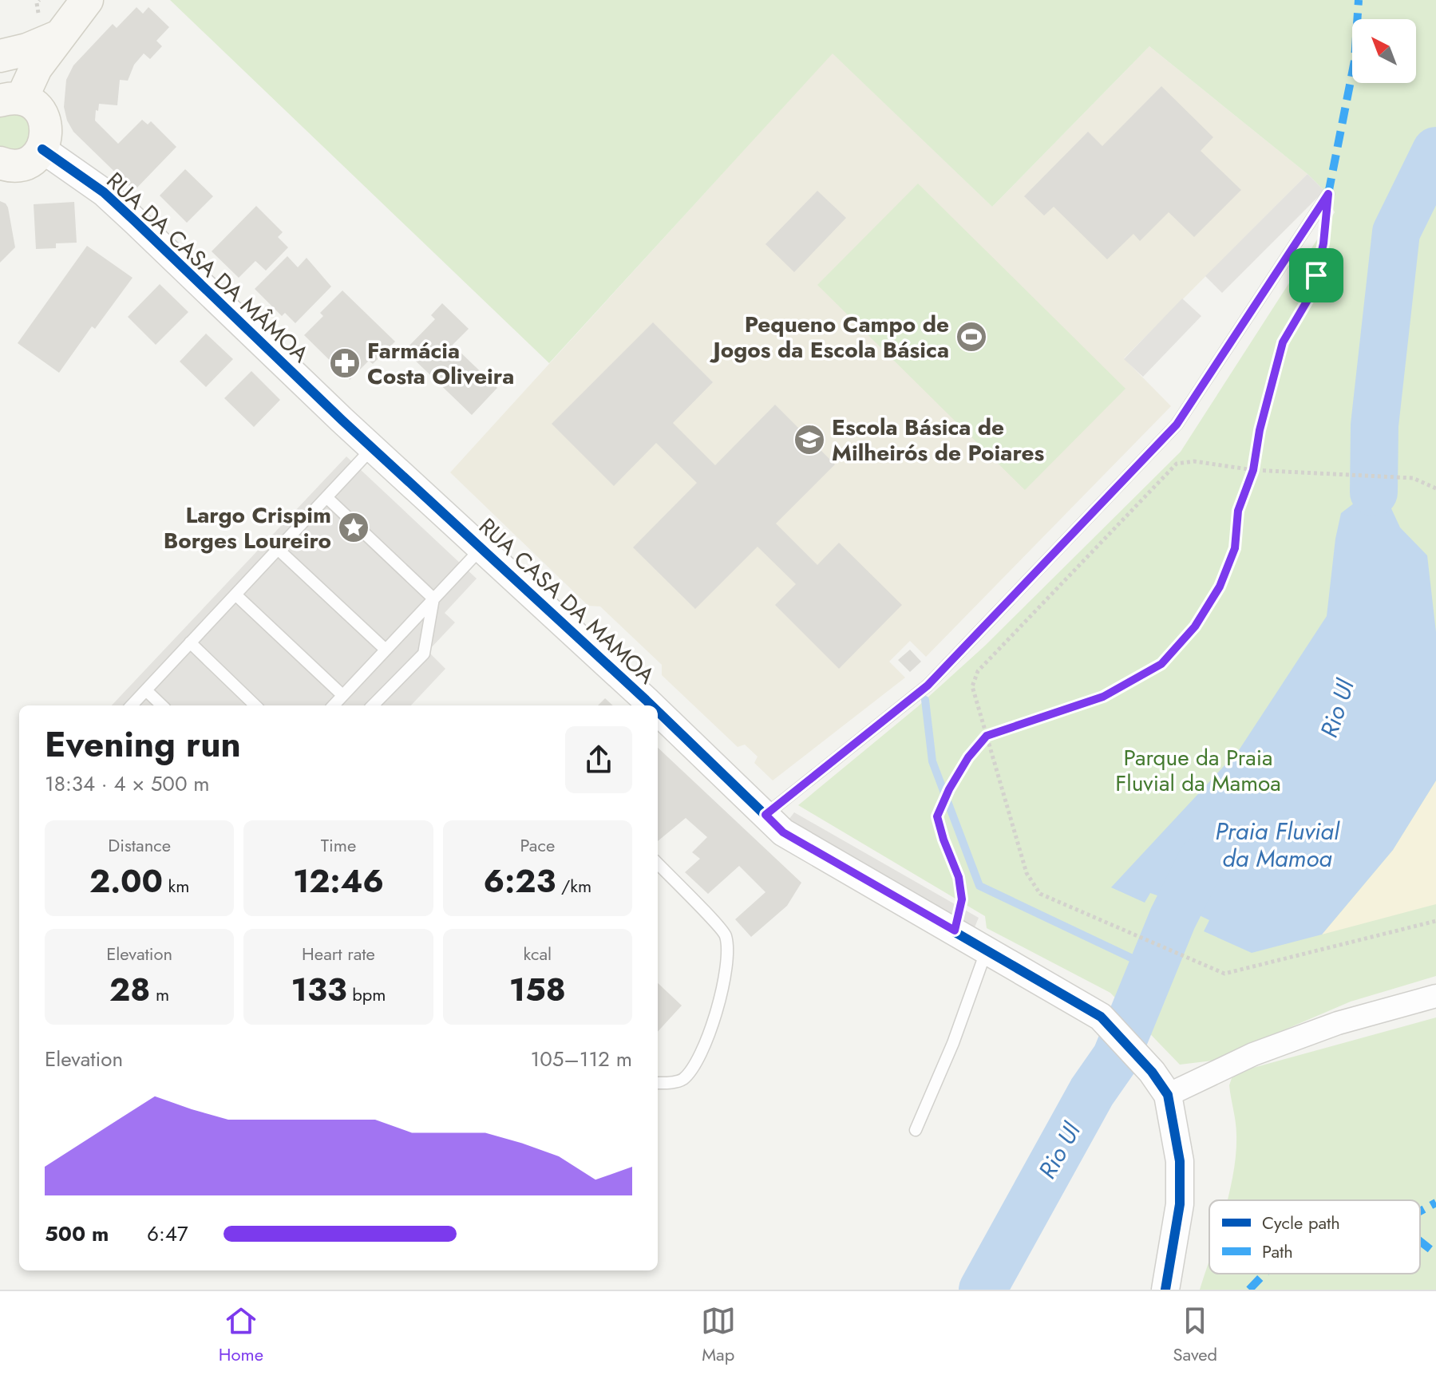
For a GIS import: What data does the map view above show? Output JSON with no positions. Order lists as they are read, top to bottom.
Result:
{
  "streets": {
    "street": ["RUA DA CASA DA MÂMOA", "RUA CASA DA MAMOA"]
  },
  "crossings": [
    ["RUA DA CASA DA MÂMOA", "RUA CASA DA MAMOA"]
  ],
  "water": ["Rio Ul", "Praia Fluvial da Mamoa"],
  "parks": ["Parque da Praia Fluvial da Mamoa"],
  "places": {
    "sports": ["Pequeno Campo de Jogos da Escola Básica"],
    "pharmacy": ["Farmácia Costa Oliveira"],
    "school or university": ["Escola Básica de Milheirós de Poiares"],
    "place": ["Largo Crispim Borges Loureiro"]
  },
  "legend": ["Cycle path", "Path"],
  "north": "top left",
  "page": {
    "heading": ["Evening run", "18:34 · 4 × 500 m"],
    "stats": [
      ["Distance", "2.00 km"],
      ["Time", "12:46"],
      ["Pace", "6:23 /km"],
      ["Elevation", "28 m"],
      ["Heart rate", "133 bpm"],
      ["kcal", "158"]
    ],
    "chart": ["Elevation", "105–112 m"],
    "list": [
      {
        "name": "500 m",
        "note": "6:47"
      }
    ],
    "tabs": ["Home", "Map", "Saved"]
  }
}
